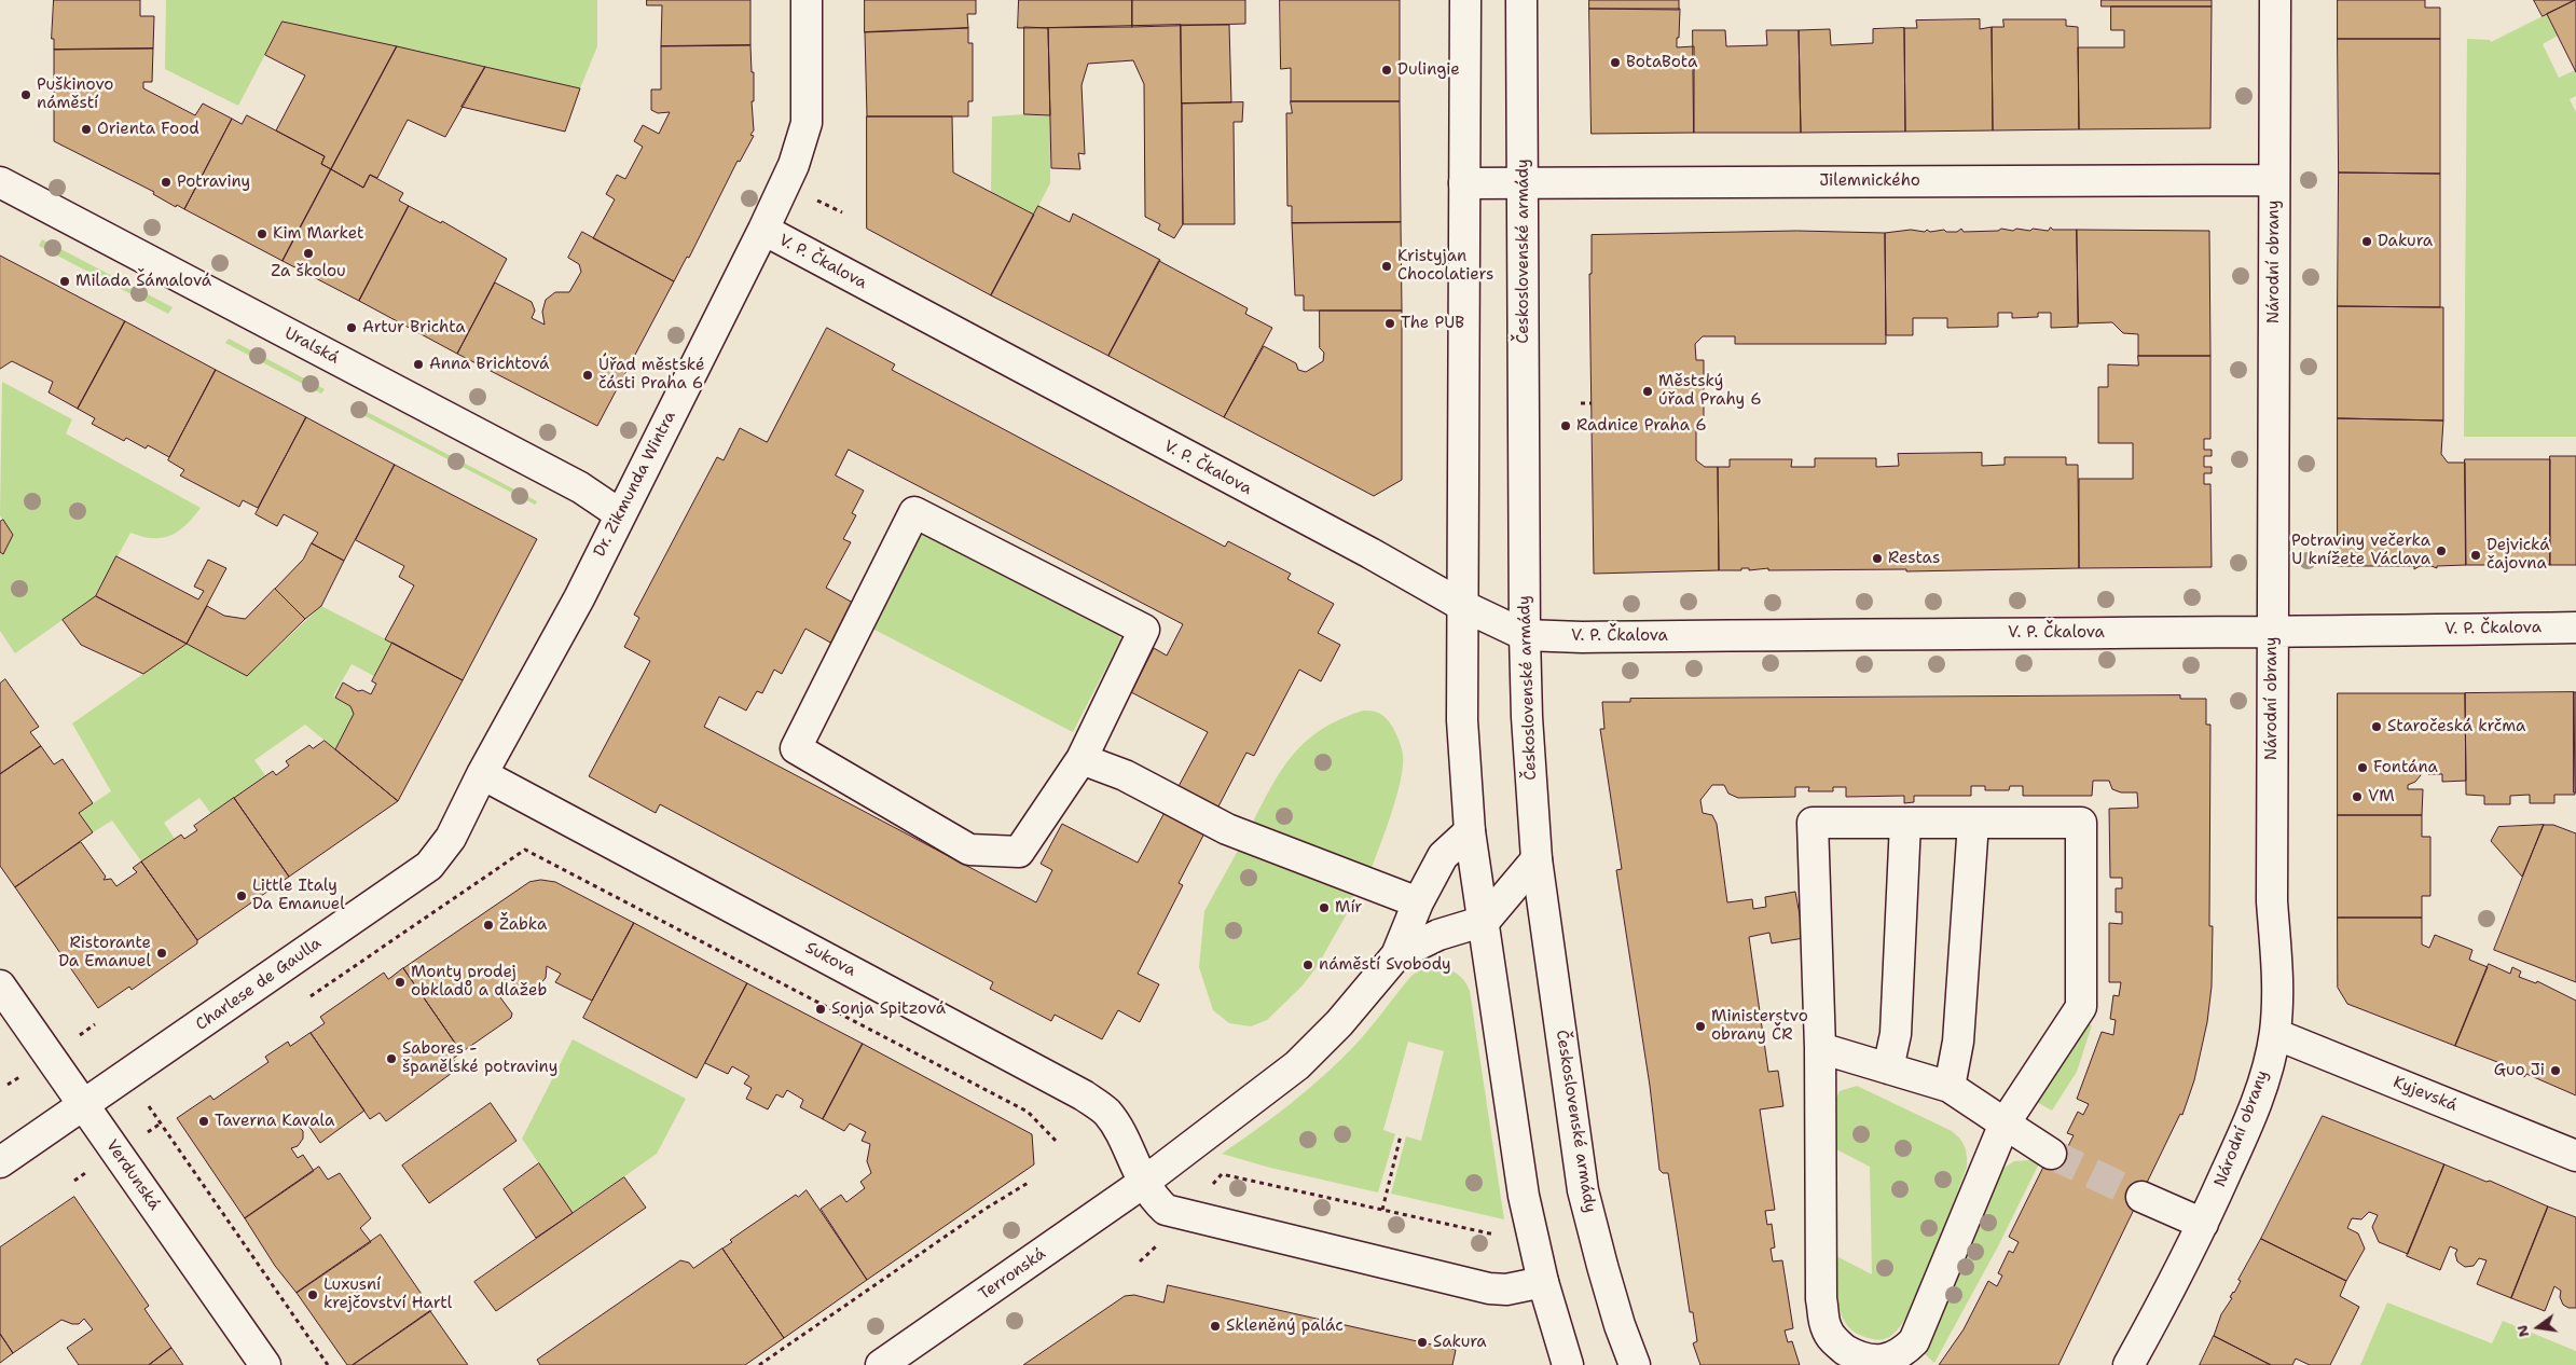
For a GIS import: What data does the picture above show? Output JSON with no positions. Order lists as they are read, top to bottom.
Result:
{
  "streets": {
    "street": [
      "Jilemnického",
      "Československé armády",
      "V. P. Čkalova",
      "Národní obrany",
      "Uralská",
      "Dr. Zikmunda Wintra",
      "Sukova",
      "Charlese de Gaulla",
      "Kyjevská",
      "Verdunská",
      "Terronská"
    ]
  },
  "crossings": [
    ["Jilemnického", "Československé armády"],
    ["Jilemnického", "Národní obrany"],
    ["Československé armády", "V. P. Čkalova"],
    ["V. P. Čkalova", "Národní obrany"],
    ["V. P. Čkalova", "Dr. Zikmunda Wintra"],
    ["Národní obrany", "Kyjevská"],
    ["Uralská", "Dr. Zikmunda Wintra"],
    ["Dr. Zikmunda Wintra", "Sukova"],
    ["Dr. Zikmunda Wintra", "Charlese de Gaulla"],
    ["Sukova", "Charlese de Gaulla"],
    ["Sukova", "Terronská"],
    ["Charlese de Gaulla", "Verdunská"]
  ],
  "places": [
    "BotaBota",
    "Dulingie",
    "Puškinovo náměstí",
    "Orienta Food",
    "Potraviny",
    "Kim Market",
    "Dakura",
    "Za školou",
    "Kristyjan Chocolatiers",
    "Milada Šámalová",
    "The PUB",
    "Artur Brichta",
    "Anna Brichtová",
    "Úřad městské části Praha 6",
    "Městský úřad Prahy 6",
    "Radnice Praha 6",
    "Potraviny večerka U knížete Václava",
    "Dejvická čajovna",
    "Restas",
    "Staročeská krčma",
    "Fontána",
    "VM",
    "Little Italy Da Emanuel",
    "Mír",
    "Žabka",
    "Ristorante Da Emanuel",
    "náměstí Svobody",
    "Monty prodej obkladů a dlažeb",
    "Sonja Spitzová",
    "Ministerstvo obrany ČR",
    "Sabores - španělské potraviny",
    "Guo Ji",
    "Taverna Kavala",
    "Luxusní krejčovství Hartl",
    "Skleněný palác",
    "Sakura"
  ],
  "north": "left"
}
